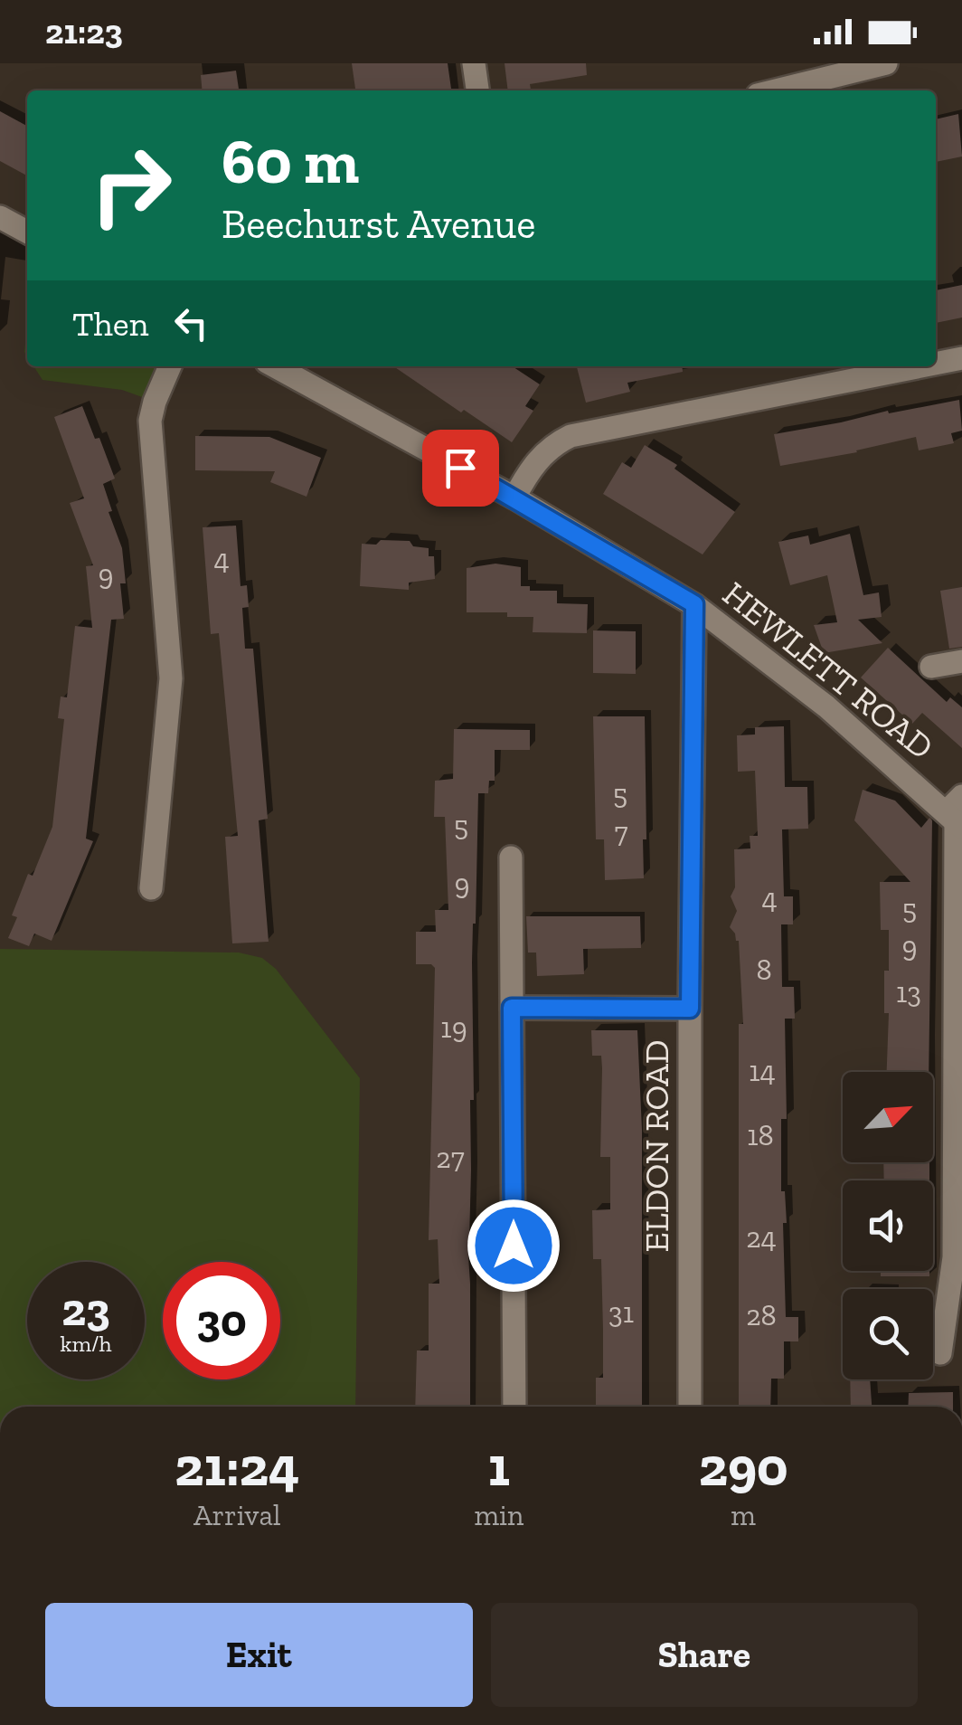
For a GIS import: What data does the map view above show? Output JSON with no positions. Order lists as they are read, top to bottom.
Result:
{
  "streets": {
    "street": ["HEWLETT ROAD", "ELDON ROAD"]
  },
  "crossings": [
    ["HEWLETT ROAD", "ELDON ROAD"]
  ],
  "house_numbers": [
    "4",
    "9",
    "5",
    "5",
    "7",
    "9",
    "4",
    "5",
    "9",
    "8",
    "13",
    "19",
    "14",
    "18",
    "27",
    "24",
    "31",
    "28"
  ],
  "north": "top right",
  "page": {
    "status": "21:23",
    "turn": ["60 m", "Beechurst Avenue"],
    "then": "Then",
    "speed": "23 km/h",
    "limit": "30",
    "eta": [
      "21:24",
      "Arrival",
      "1",
      "min",
      "290",
      "m"
    ],
    "buttons": ["Exit", "Share"]
  }
}
